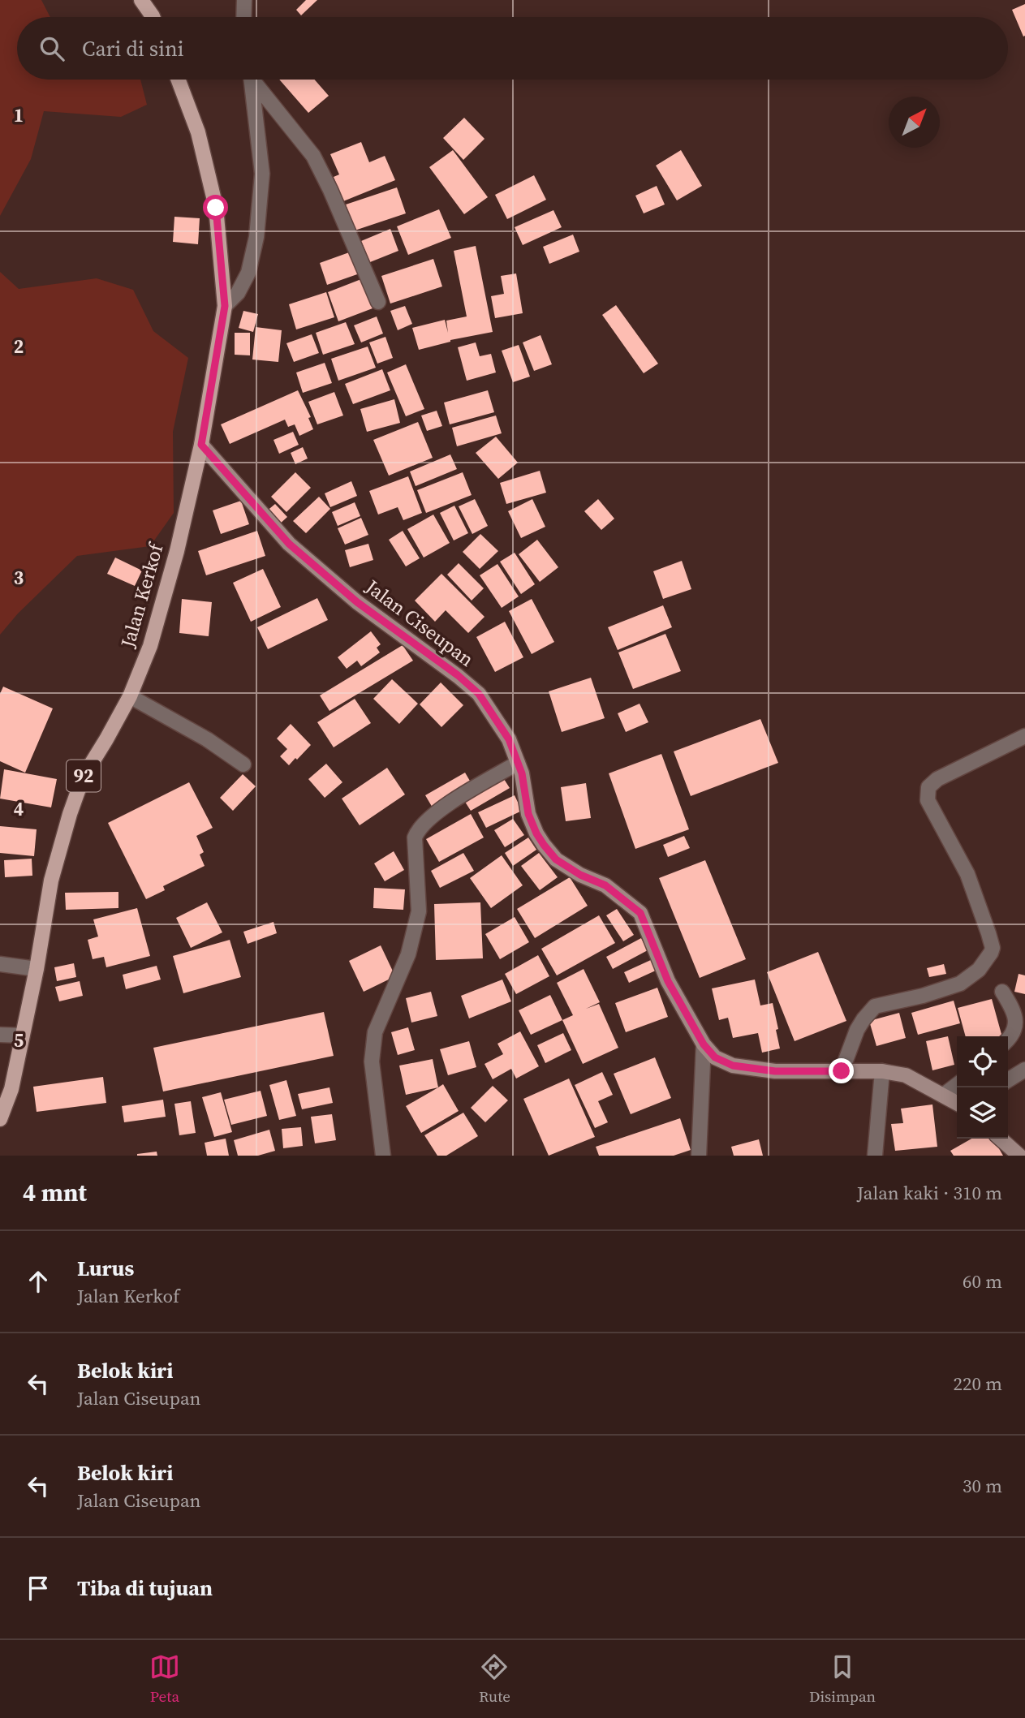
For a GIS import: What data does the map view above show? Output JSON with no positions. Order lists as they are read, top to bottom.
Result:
{
  "streets": {
    "main road": ["Jalan Kerkof", "Jalan Ciseupan", "92"]
  },
  "crossings": [
    ["Jalan Kerkof", "Jalan Ciseupan"]
  ],
  "north": "top right",
  "page": {
    "search": "Cari di sini",
    "heading": ["4 mnt", "Jalan kaki · 310 m"],
    "list": [
      ["Lurus", "Jalan Kerkof", "60 m"],
      ["Belok kiri", "Jalan Ciseupan", "220 m"],
      ["Belok kiri", "Jalan Ciseupan", "30 m"],
      "Tiba di tujuan"
    ],
    "nav": ["Peta", "Rute", "Disimpan"]
  },
  "grid": {
    "rows": [
      "1",
      "2",
      "3",
      "4",
      "5"
    ]
  }
}
